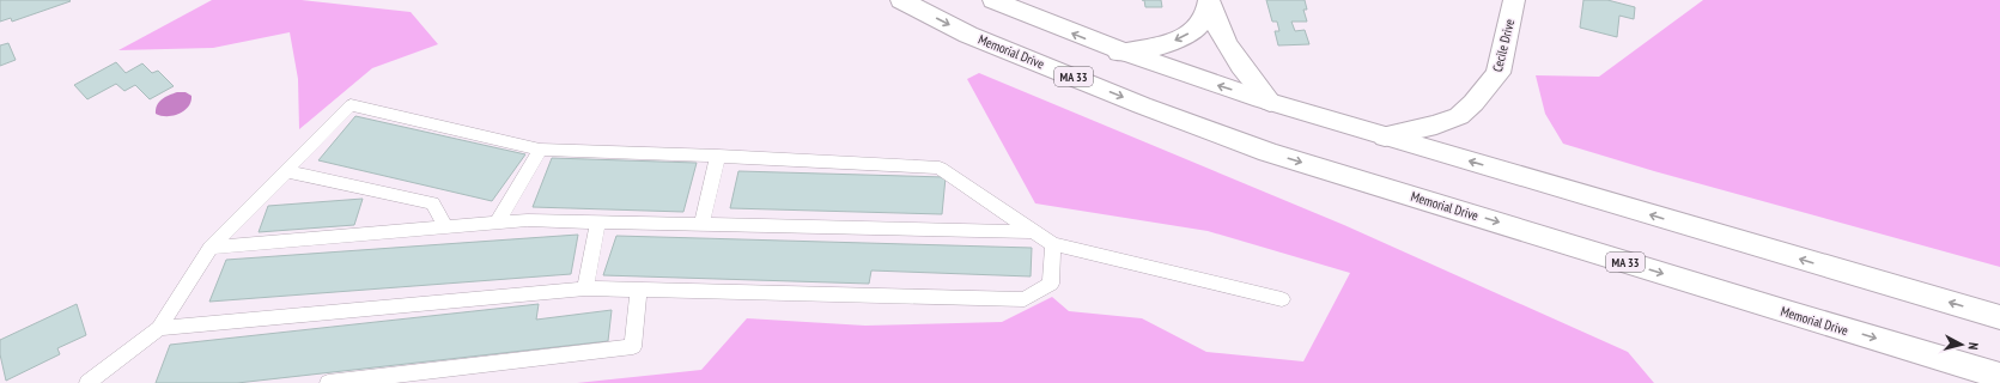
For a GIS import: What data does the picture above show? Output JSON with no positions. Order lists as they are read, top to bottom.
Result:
{
  "streets": {
    "main road": ["Cecile Drive", "Memorial Drive", "MA 33"]
  },
  "north": "right"
}
